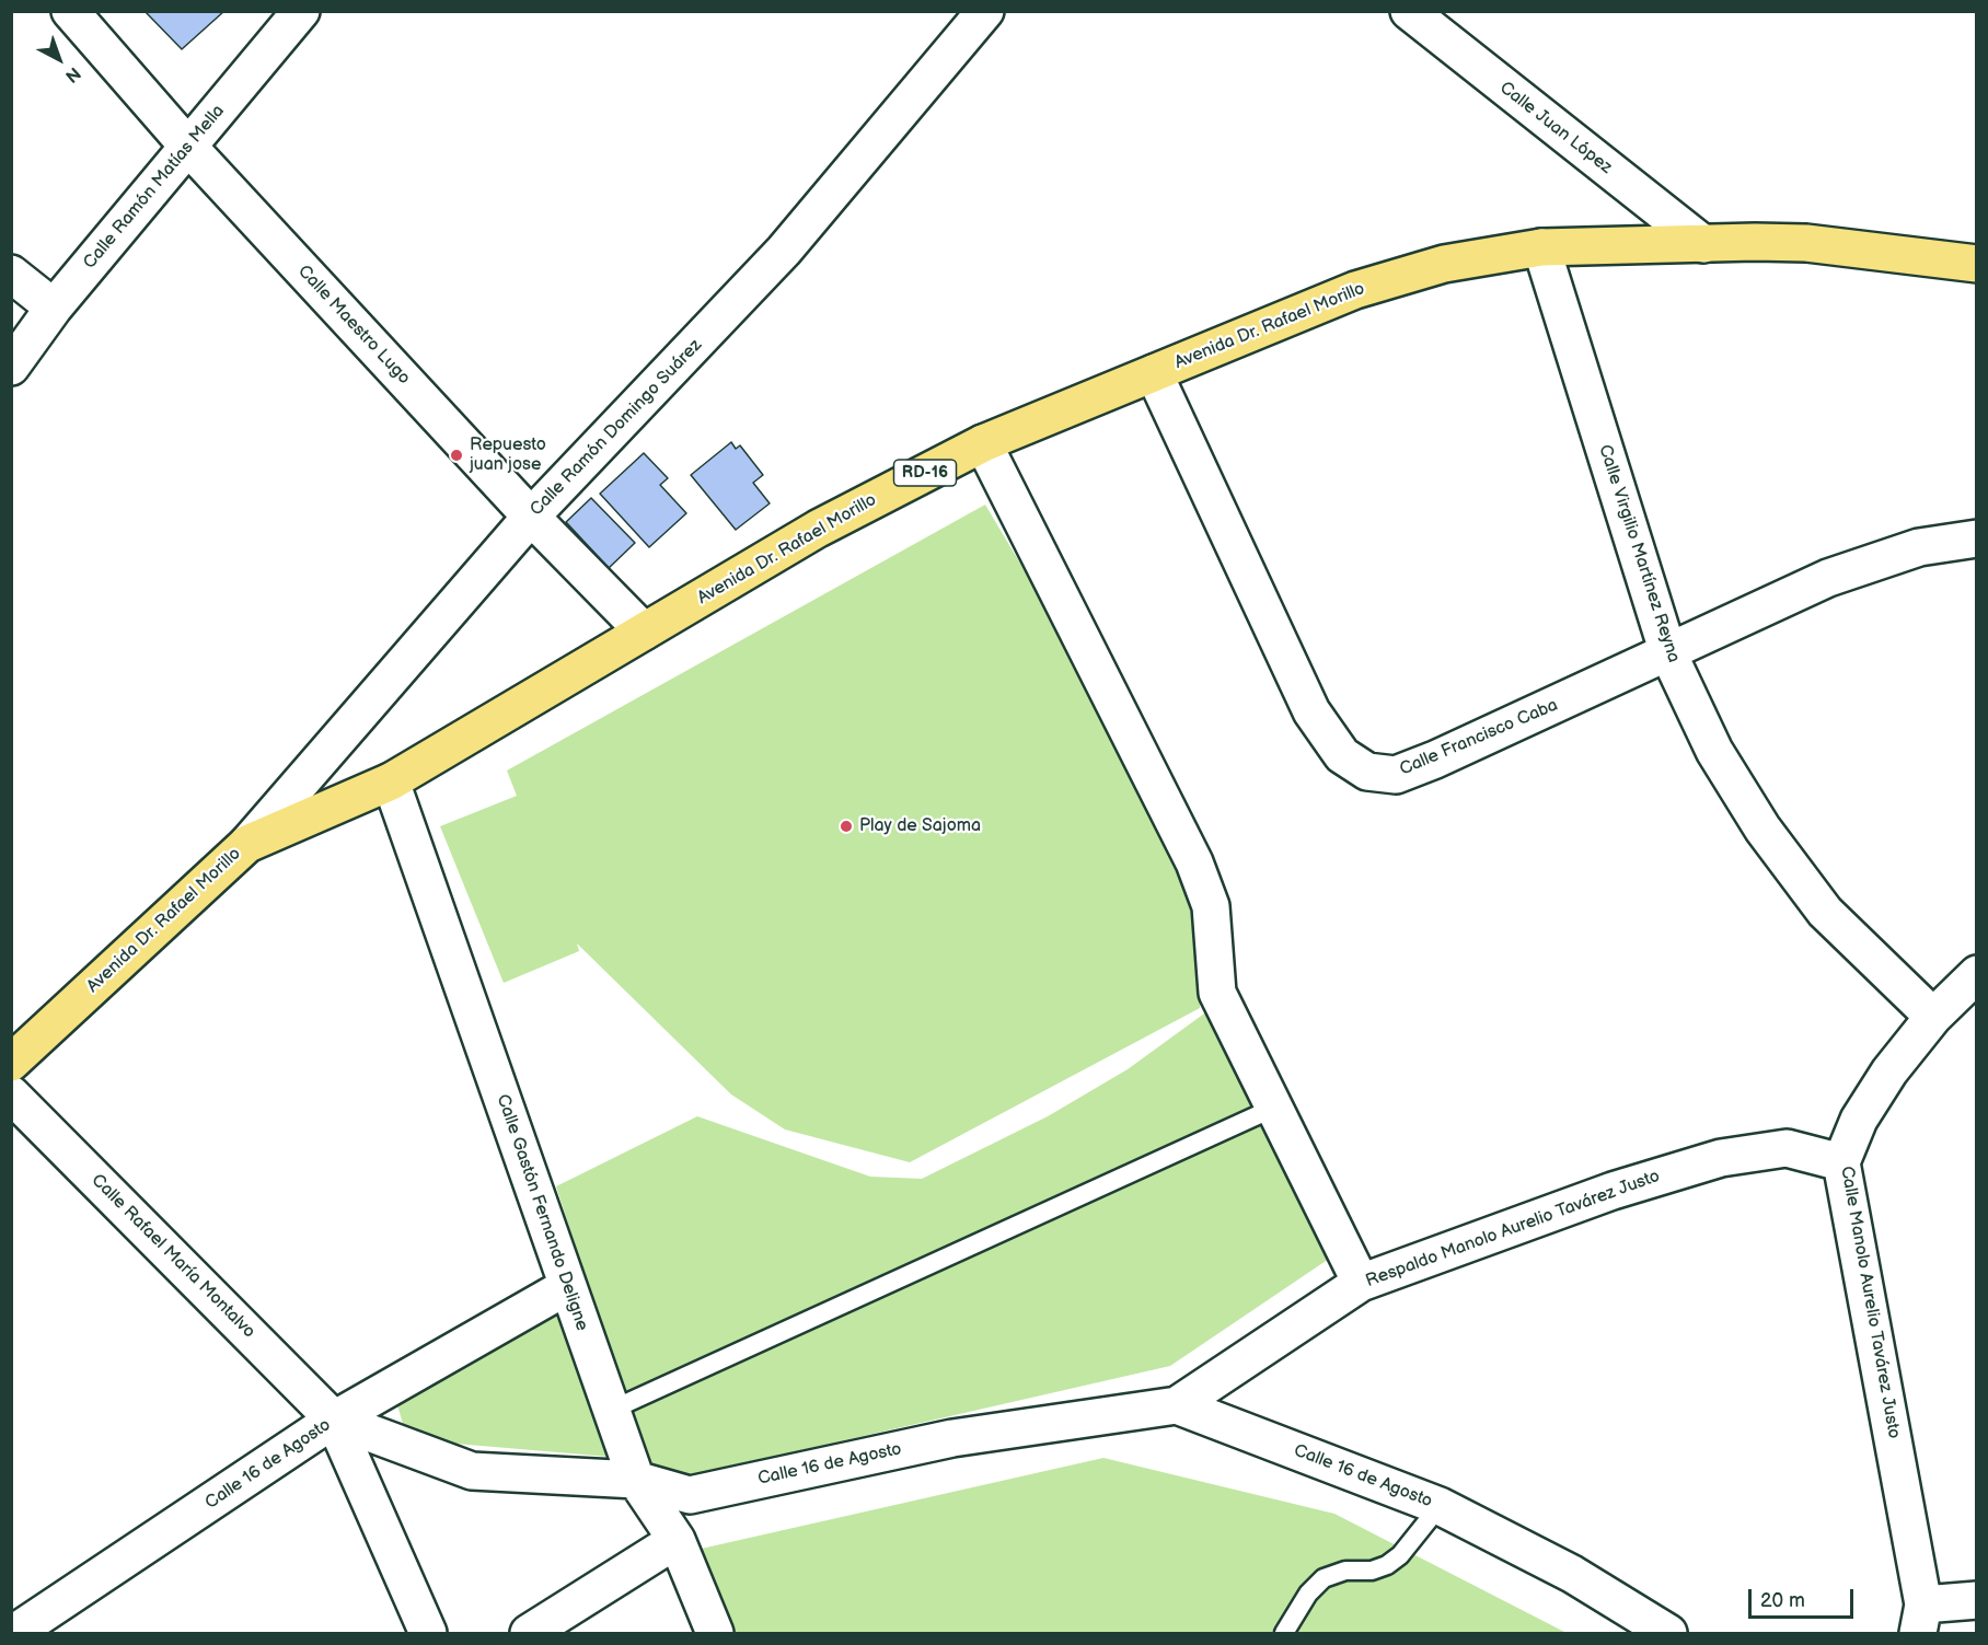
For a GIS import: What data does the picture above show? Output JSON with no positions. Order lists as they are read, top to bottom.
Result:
{
  "streets": {
    "main road": ["Avenida Dr. Rafael Morillo", "RD-16"],
    "street": [
      "Calle Juan López",
      "Calle Ramón Matías Mella",
      "Calle Maestro Lugo",
      "Calle Ramón Domingo Suárez",
      "Calle Virgilio Martínez Reyna",
      "Calle Francisco Caba",
      "Calle Gastón Fernando Deligne",
      "Respaldo Manolo Aurelio Tavárez Justo",
      "Calle Rafael María Montalvo",
      "Calle Manolo Aurelio Tavárez Justo",
      "Calle 16 de Agosto"
    ]
  },
  "crossings": [
    ["Calle Juan López", "Avenida Dr. Rafael Morillo"],
    ["Calle Ramón Matías Mella", "Calle Maestro Lugo"],
    ["Calle Maestro Lugo", "Avenida Dr. Rafael Morillo"],
    ["Calle Maestro Lugo", "Calle Ramón Domingo Suárez"],
    ["Avenida Dr. Rafael Morillo", "Calle Ramón Domingo Suárez"],
    ["Avenida Dr. Rafael Morillo", "Calle Virgilio Martínez Reyna"],
    ["Avenida Dr. Rafael Morillo", "Calle Francisco Caba"],
    ["Avenida Dr. Rafael Morillo", "Calle Gastón Fernando Deligne"],
    ["Calle Virgilio Martínez Reyna", "Calle Francisco Caba"],
    ["Calle Virgilio Martínez Reyna", "Calle Manolo Aurelio Tavárez Justo"],
    ["Calle Gastón Fernando Deligne", "Calle 16 de Agosto"],
    ["Respaldo Manolo Aurelio Tavárez Justo", "Calle Manolo Aurelio Tavárez Justo"],
    ["Respaldo Manolo Aurelio Tavárez Justo", "Calle 16 de Agosto"],
    ["Calle Rafael María Montalvo", "Calle 16 de Agosto"]
  ],
  "places": ["Repuesto juan jose", "Play de Sajoma"],
  "scale_bar": "20 m",
  "north": "bottom right"
}
